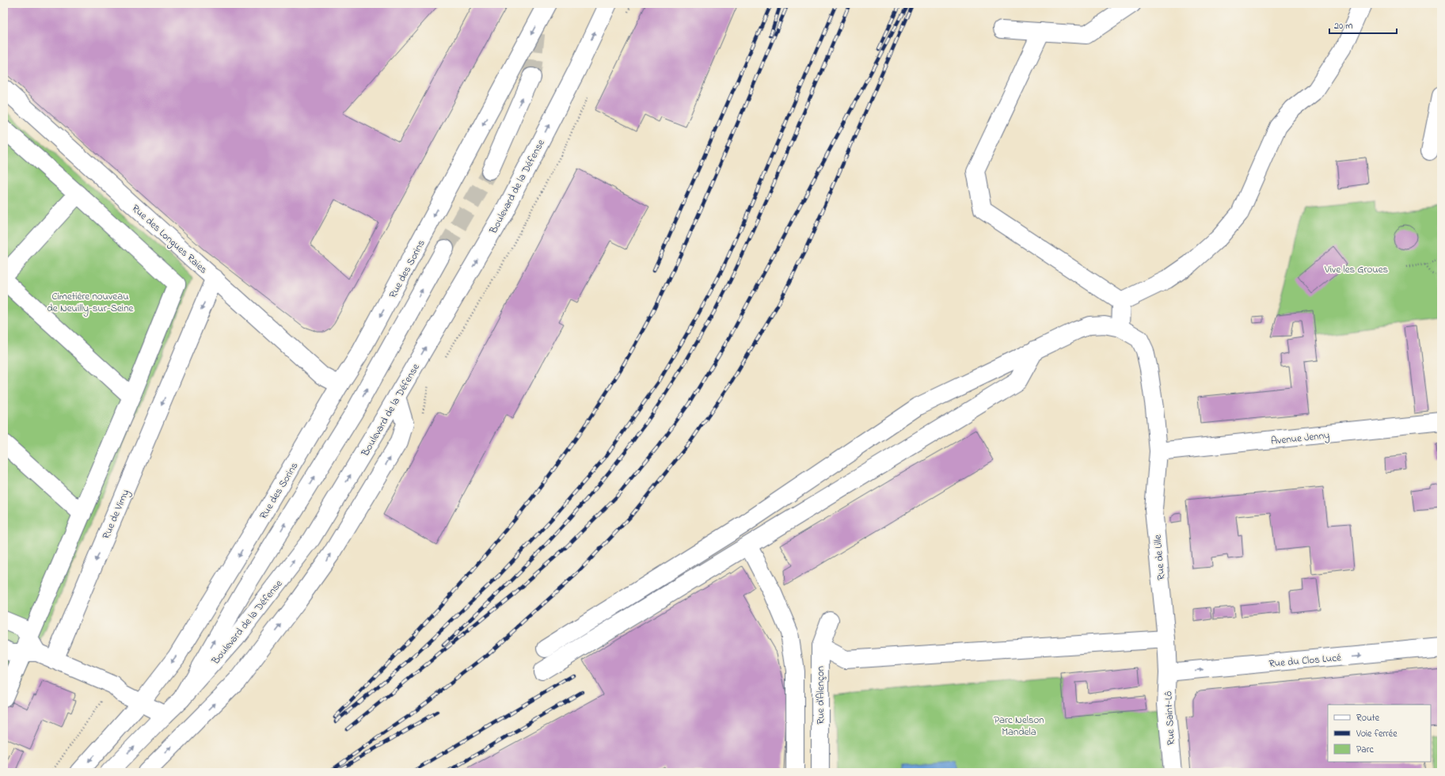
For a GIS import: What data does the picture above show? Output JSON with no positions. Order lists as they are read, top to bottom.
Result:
{
  "streets": {
    "main road": [
      "Boulevard de la Défense",
      "Rue des Longues Raies",
      "Rue des Sorins",
      "Avenue Jenny",
      "Rue de Vimy",
      "Rue de Lille",
      "Rue du Clos Lucé",
      "Rue d'Alençon",
      "Rue Saint-Lô"
    ]
  },
  "crossings": [
    ["Rue des Longues Raies", "Rue des Sorins"],
    ["Rue des Longues Raies", "Rue de Vimy"],
    ["Avenue Jenny", "Rue de Lille"],
    ["Rue de Lille", "Rue du Clos Lucé"],
    ["Rue de Lille", "Rue Saint-Lô"],
    ["Rue du Clos Lucé", "Rue Saint-Lô"]
  ],
  "one_way": ["Rue du Clos Lucé"],
  "parks": ["Vive les Groues", "Cimetière nouveau de Neuilly-sur-Seine", "Parc Nelson Mandela"],
  "legend": ["Route", "Voie ferrée", "Parc"],
  "scale_bar": "20 m"
}
